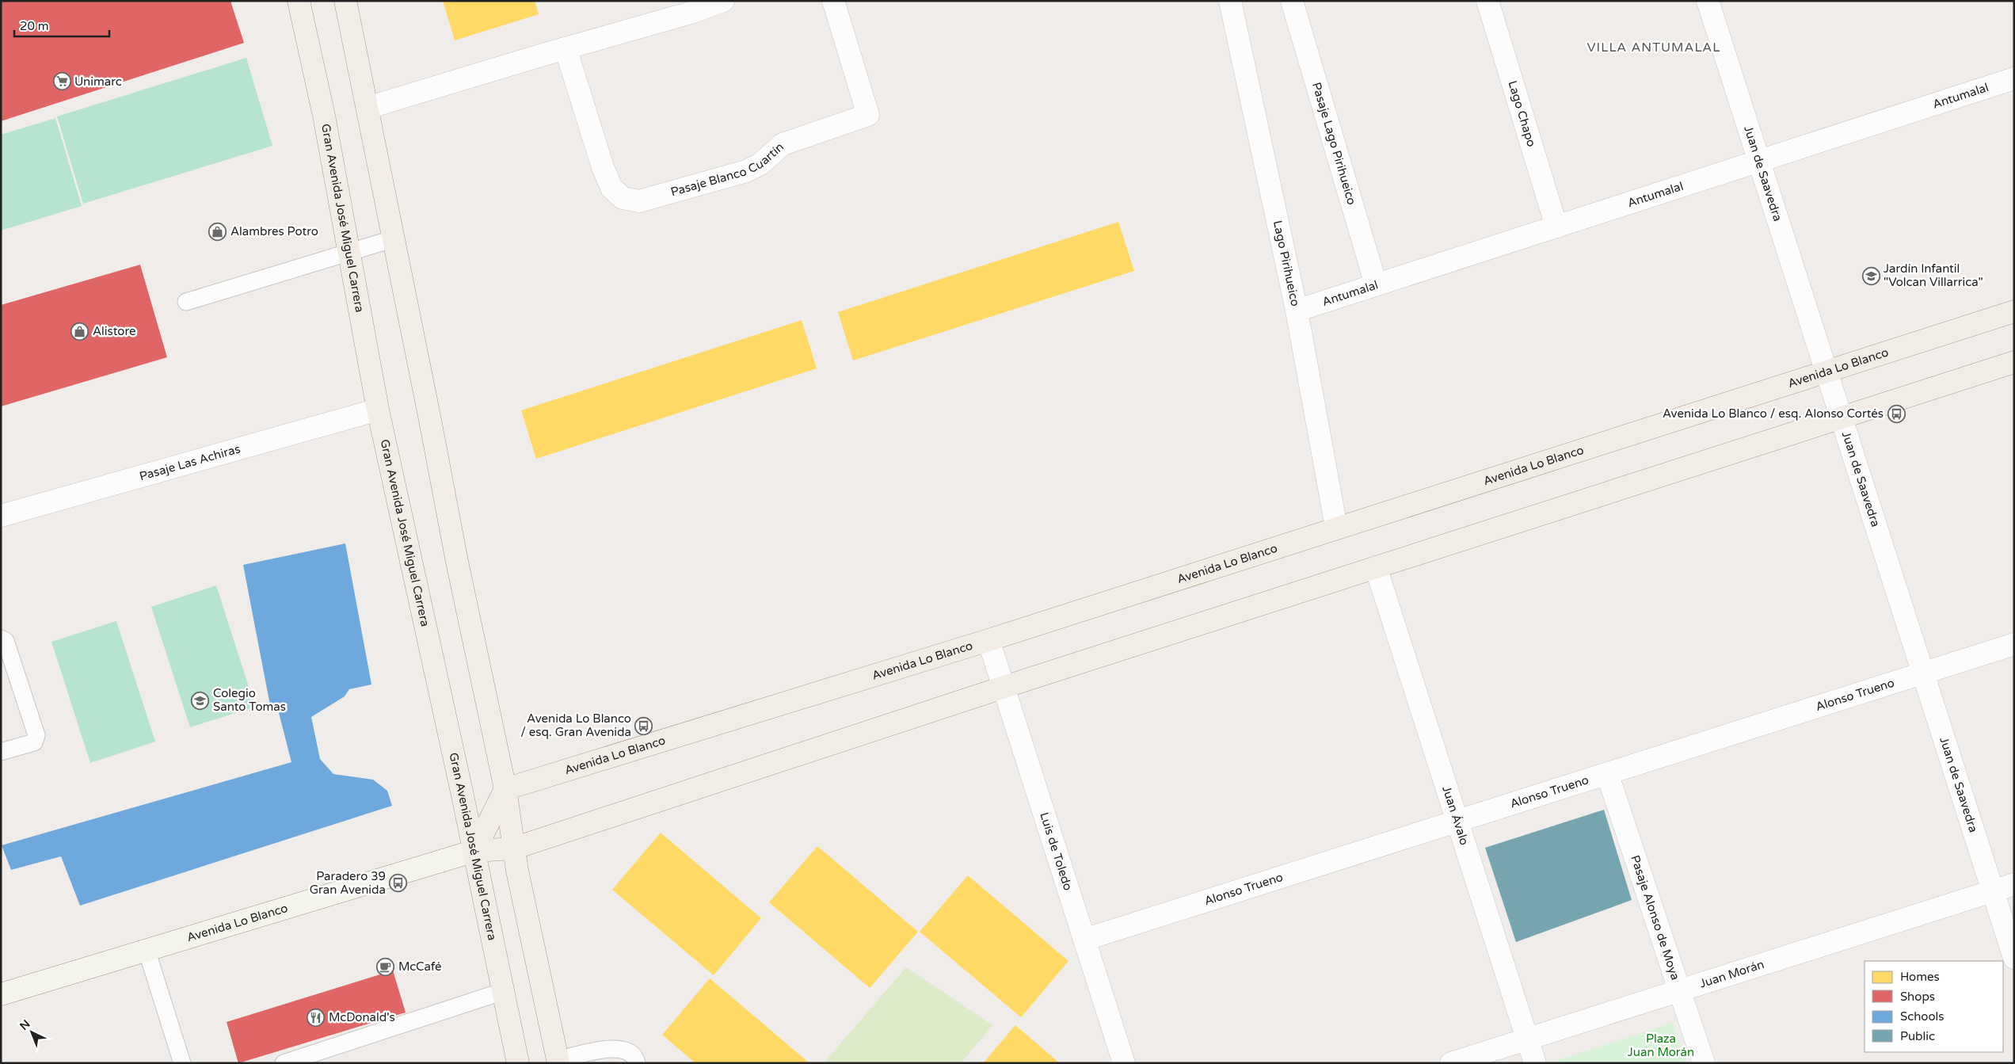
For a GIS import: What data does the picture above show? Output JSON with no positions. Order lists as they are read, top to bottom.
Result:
{
  "streets": {
    "main road": ["Gran Avenida José Miguel Carrera", "Avenida Lo Blanco"],
    "street": [
      "Antumalal",
      "Lago Chapo",
      "Pasaje Lago Pirihueico",
      "Pasaje Blanco Cuartín",
      "Juan de Saavedra",
      "Lago Pirihueico",
      "Pasaje Las Achiras",
      "Alonso Trueno",
      "Juan Ávalo",
      "Luis de Toledo",
      "Pasaje Alonso de Moya",
      "Juan Morán"
    ]
  },
  "crossings": [
    ["Antumalal", "Lago Chapo"],
    ["Antumalal", "Pasaje Lago Pirihueico"],
    ["Antumalal", "Juan de Saavedra"],
    ["Antumalal", "Lago Pirihueico"],
    ["Juan de Saavedra", "Avenida Lo Blanco"],
    ["Juan de Saavedra", "Alonso Trueno"],
    ["Juan de Saavedra", "Juan Morán"],
    ["Gran Avenida José Miguel Carrera", "Avenida Lo Blanco"],
    ["Gran Avenida José Miguel Carrera", "Pasaje Las Achiras"],
    ["Lago Pirihueico", "Avenida Lo Blanco"],
    ["Avenida Lo Blanco", "Juan Ávalo"],
    ["Avenida Lo Blanco", "Luis de Toledo"],
    ["Alonso Trueno", "Juan Ávalo"],
    ["Alonso Trueno", "Luis de Toledo"],
    ["Alonso Trueno", "Pasaje Alonso de Moya"],
    ["Juan Ávalo", "Juan Morán"],
    ["Pasaje Alonso de Moya", "Juan Morán"]
  ],
  "districts": ["VILLA ANTUMALAL"],
  "parks": ["Plaza Juan Morán"],
  "places": {
    "supermarket": ["Unimarc"],
    "shop": ["Alambres Potro", "Alistore"],
    "school or university": ["Jardín Infantil \"Volcan Villarrica\"", "Colegio Santo Tomas"],
    "bus stop": ["Avenida Lo Blanco / esq. Alonso Cortés", "Avenida Lo Blanco / esq. Gran Avenida", "Paradero 39 Gran Avenida"],
    "cafe": ["McCafé"],
    "restaurant": ["McDonald's"]
  },
  "legend": [
    "Homes",
    "Shops",
    "Schools",
    "Public"
  ],
  "scale_bar": "20 m",
  "north": "top left"
}
